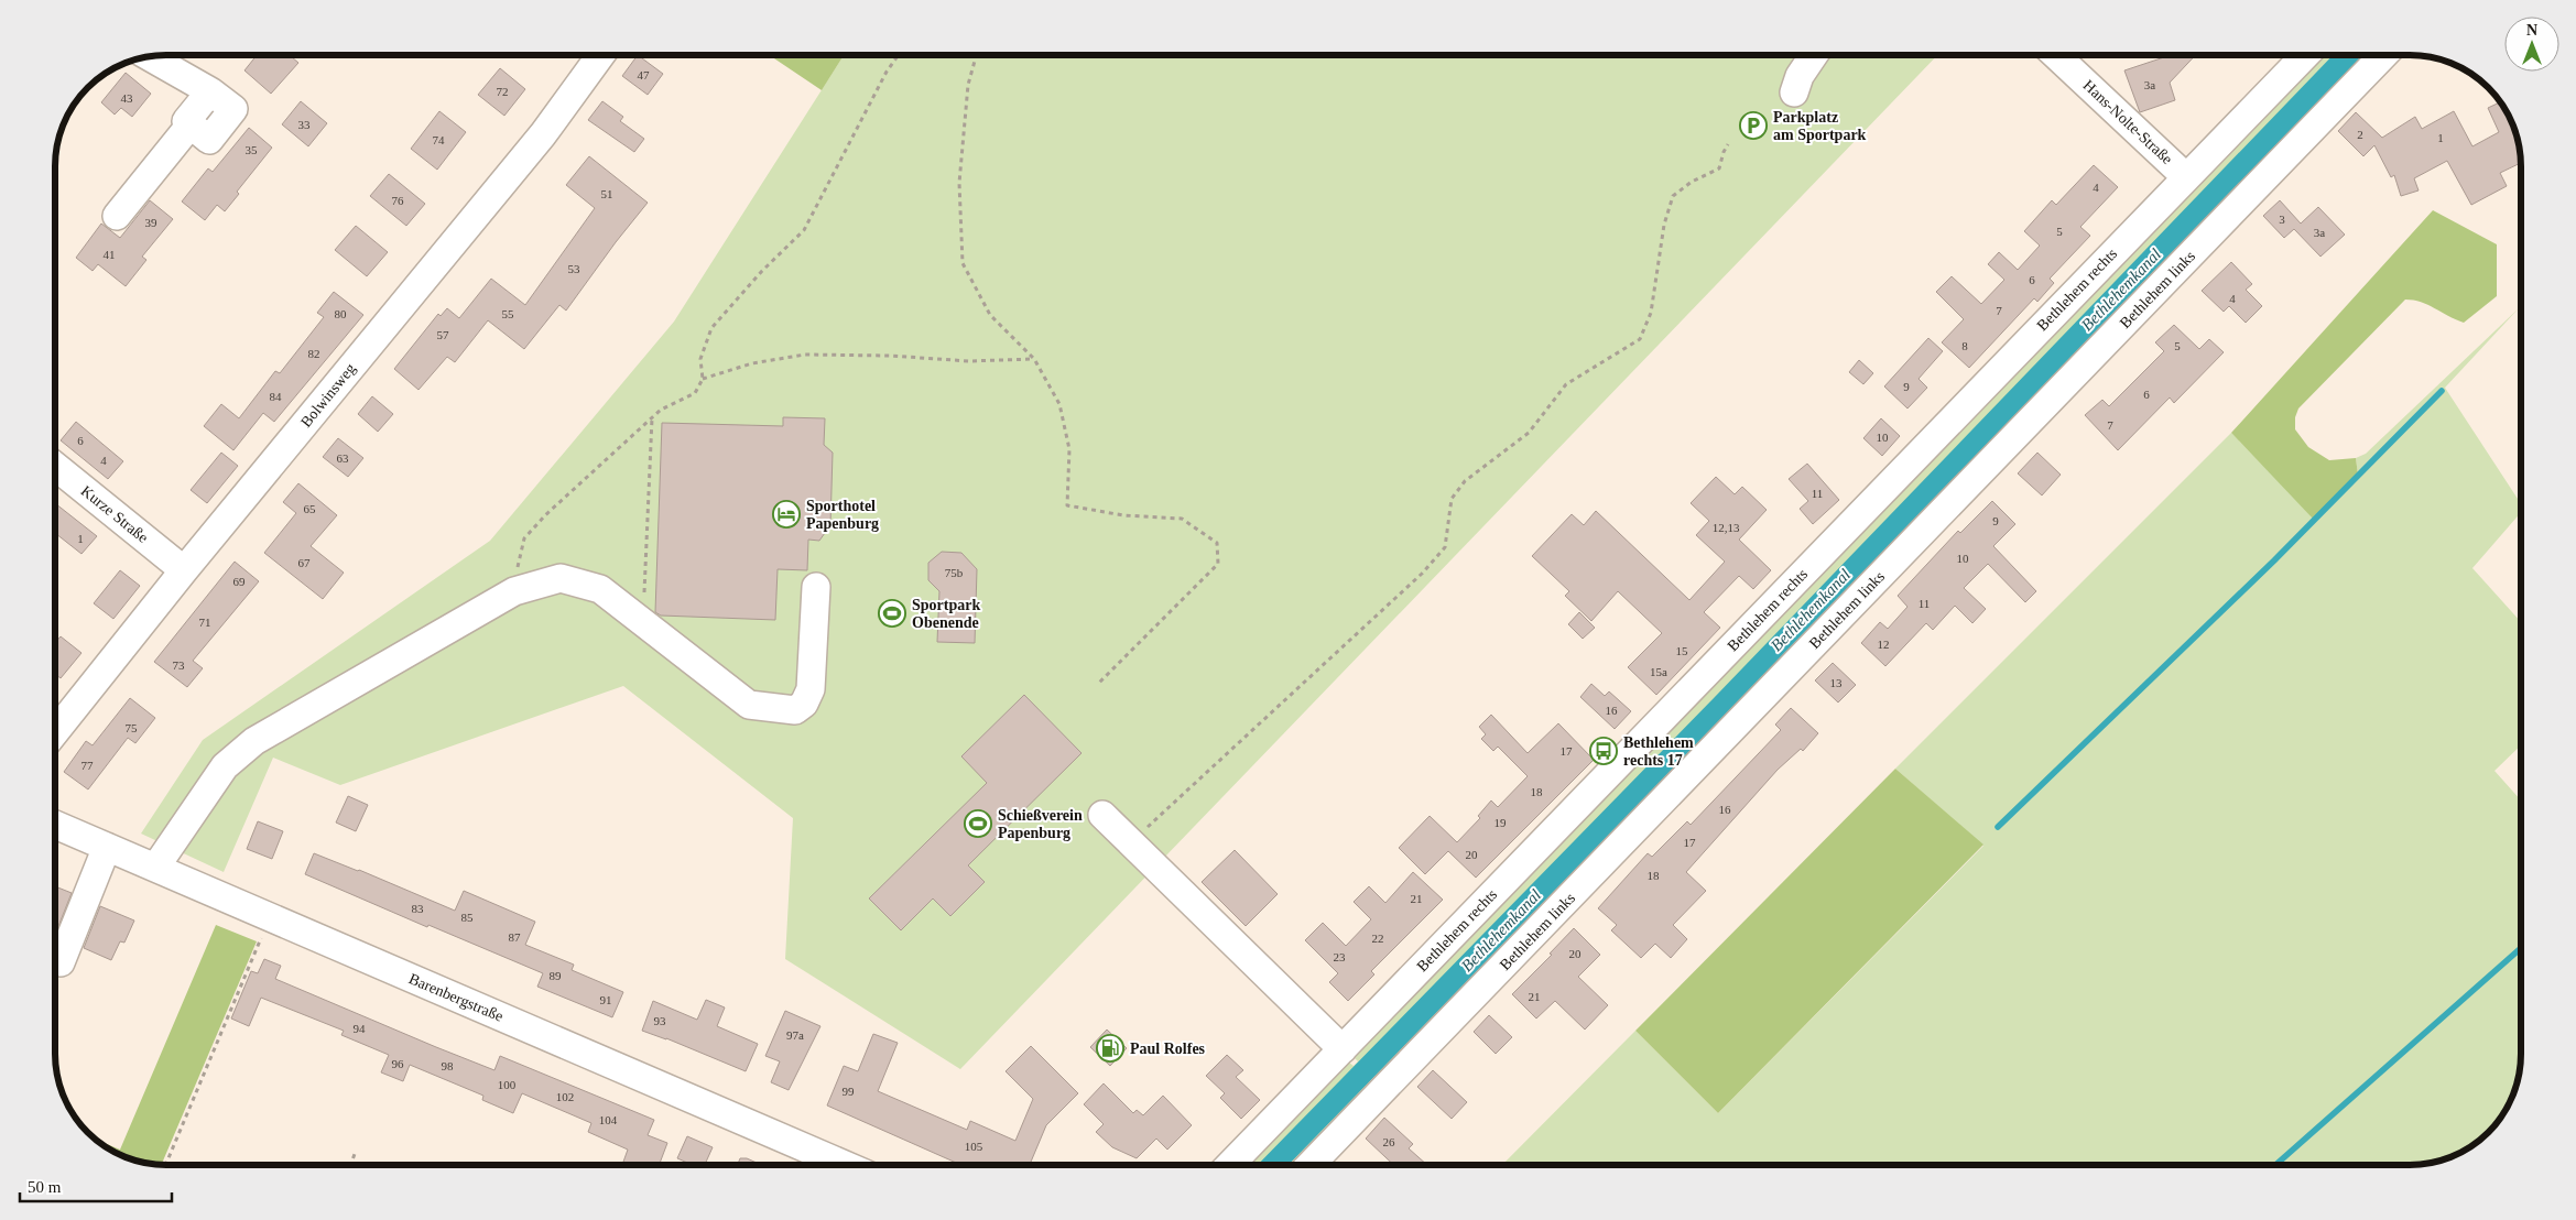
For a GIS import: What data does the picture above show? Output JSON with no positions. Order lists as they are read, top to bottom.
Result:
{
  "streets": {
    "street": [
      "Hans-Nolte-Straße",
      "Bethlehem rechts",
      "Bethlehem links",
      "Bolwinsweg",
      "Kurze Straße",
      "Barenbergstraße"
    ]
  },
  "crossings": [
    ["Hans-Nolte-Straße", "Bethlehem rechts"],
    ["Bolwinsweg", "Kurze Straße"]
  ],
  "water": ["Bethlehemkanal"],
  "places": {
    "parking": ["Parkplatz am Sportpark"],
    "hotel": ["Sporthotel Papenburg"],
    "sports": ["Sportpark Obenende", "Schießverein Papenburg"],
    "bus stop": ["Bethlehem rechts 17"],
    "fuel station": ["Paul Rolfes"]
  },
  "house_numbers": [
    "47",
    "3a",
    "72",
    "43",
    "33",
    "2",
    "1",
    "74",
    "35",
    "4",
    "51",
    "76",
    "3",
    "39",
    "5",
    "3a",
    "41",
    "53",
    "6",
    "4",
    "7",
    "80",
    "55",
    "57",
    "8",
    "5",
    "82",
    "9",
    "6",
    "84",
    "7",
    "10",
    "6",
    "63",
    "4",
    "11",
    "65",
    "9",
    "12,13",
    "1",
    "10",
    "67",
    "75b",
    "69",
    "11",
    "71",
    "12",
    "15",
    "73",
    "15a",
    "13",
    "16",
    "75",
    "17",
    "77",
    "18",
    "16",
    "19",
    "17",
    "20",
    "18",
    "21",
    "83",
    "85",
    "87",
    "22",
    "20",
    "23",
    "89",
    "21",
    "91",
    "93",
    "94",
    "97a",
    "96",
    "98",
    "100",
    "99",
    "102",
    "104",
    "26",
    "105"
  ],
  "scale_bar": "50 m",
  "north": "top"
}
